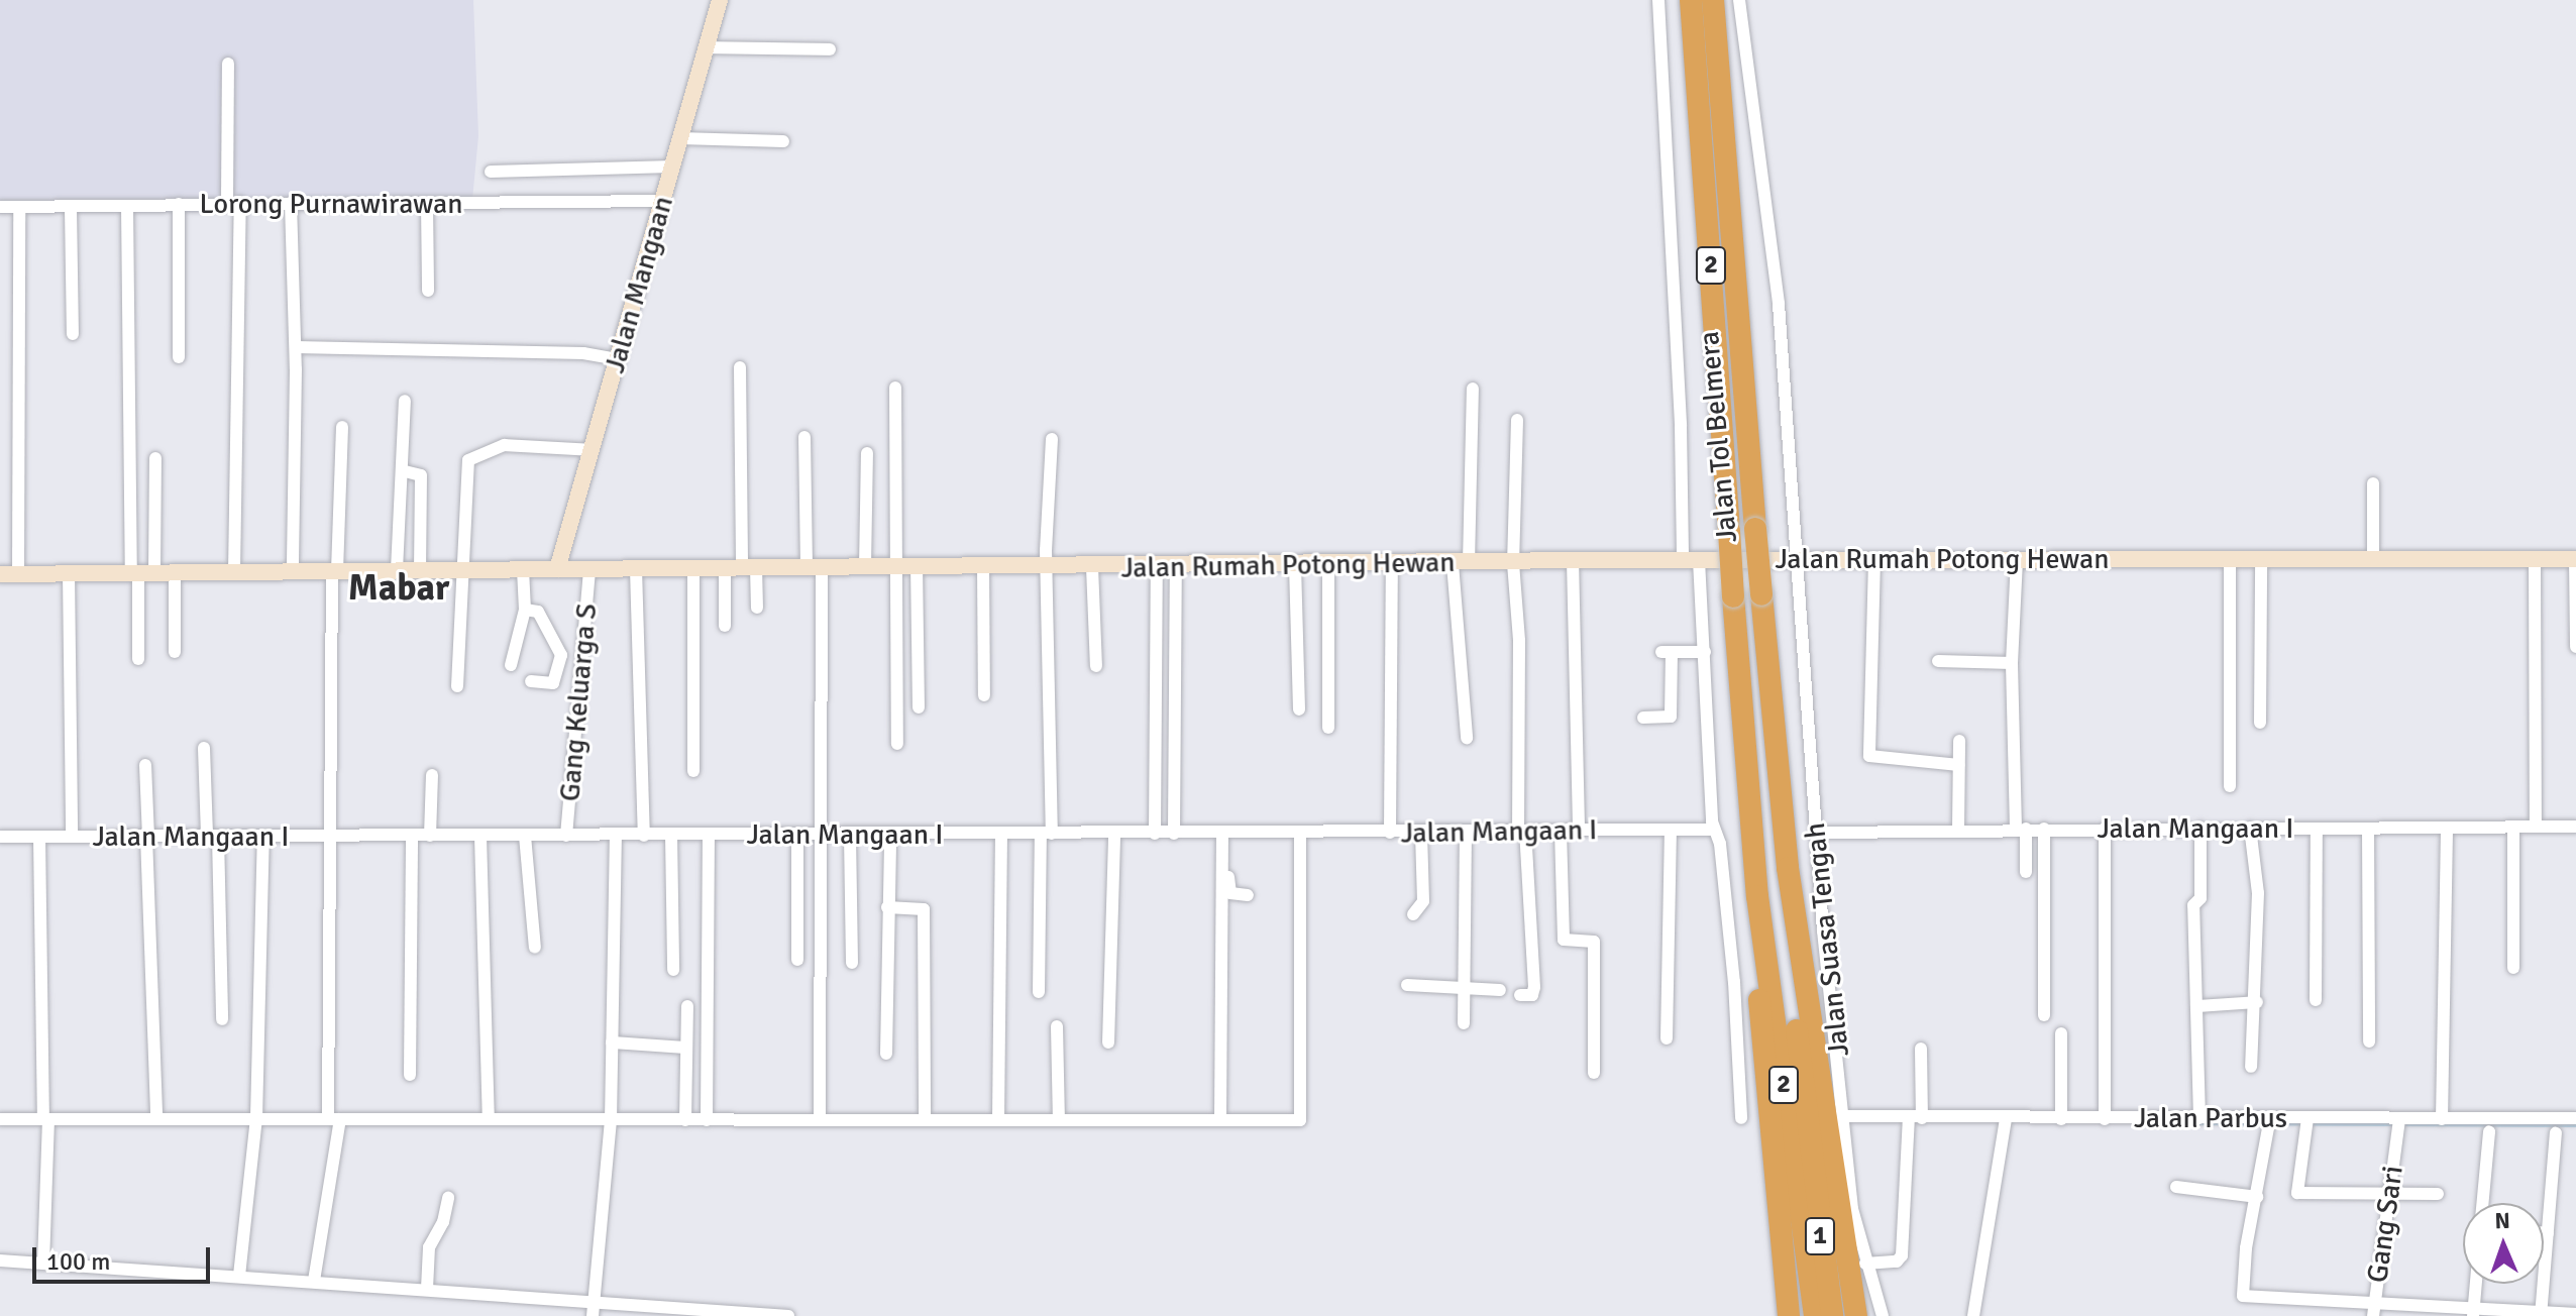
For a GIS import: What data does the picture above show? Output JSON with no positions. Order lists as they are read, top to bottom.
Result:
{
  "streets": {
    "highway": ["2", "Jalan Tol Belmera", "1"],
    "street": [
      "Lorong Purnawirawan",
      "Jalan Mangaan",
      "Jalan Rumah Potong Hewan",
      "Gang Keluarga S",
      "Jalan Mangaan I",
      "Jalan Suasa Tengah",
      "Jalan Parbus",
      "Gang Sari"
    ]
  },
  "crossings": [
    ["Lorong Purnawirawan", "Jalan Mangaan"],
    ["2", "Jalan Tol Belmera"],
    ["2", "1"],
    ["Jalan Mangaan", "Jalan Rumah Potong Hewan"],
    ["Jalan Rumah Potong Hewan", "Gang Keluarga S"],
    ["Jalan Rumah Potong Hewan", "Jalan Suasa Tengah"],
    ["Gang Keluarga S", "Jalan Mangaan I"],
    ["Jalan Mangaan I", "Jalan Suasa Tengah"],
    ["Jalan Suasa Tengah", "Jalan Parbus"],
    ["Jalan Parbus", "Gang Sari"]
  ],
  "districts": ["Mabar"],
  "scale_bar": "100 m",
  "north": "top"
}
